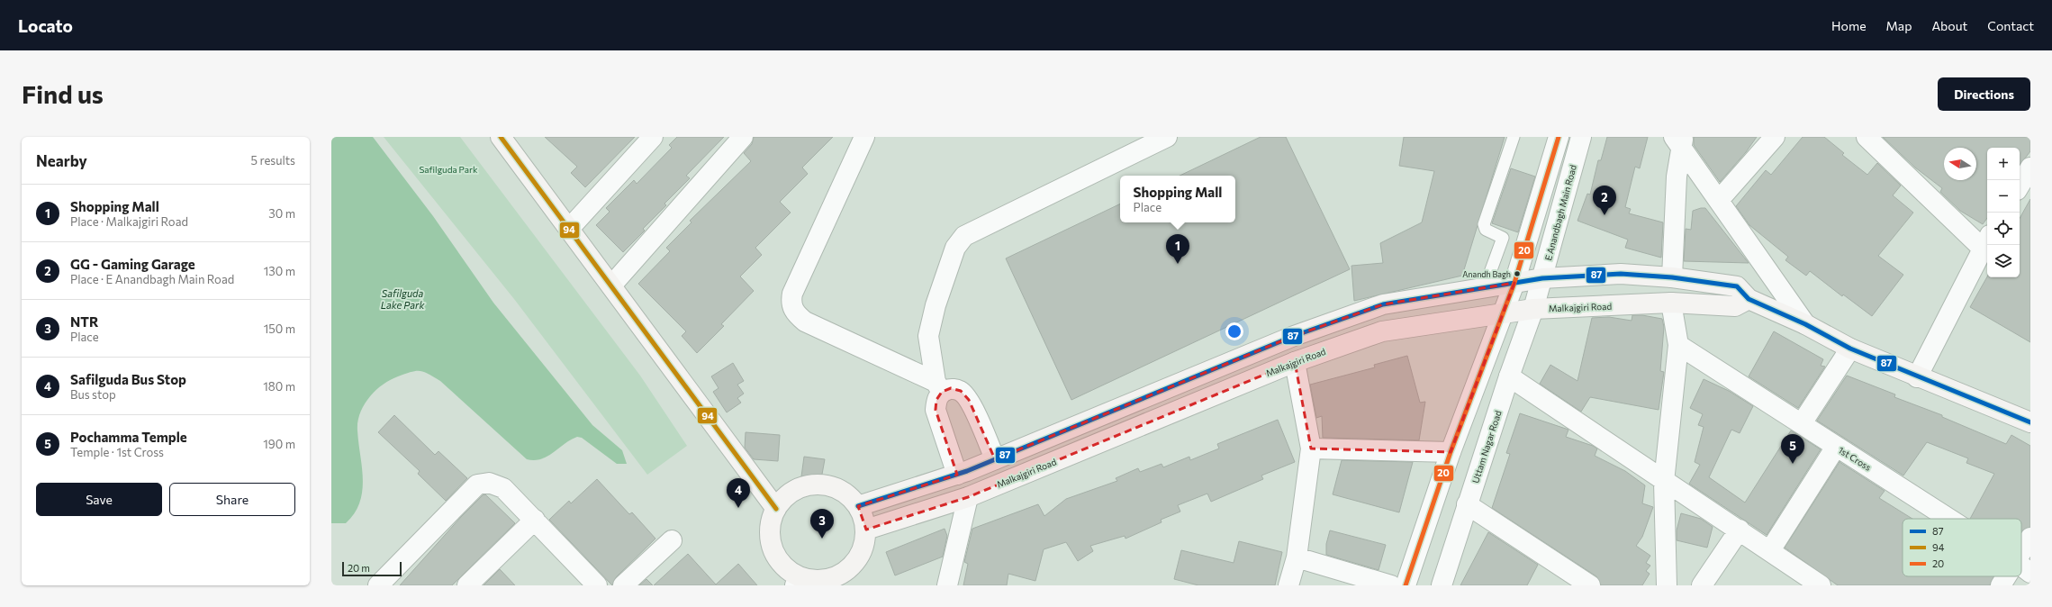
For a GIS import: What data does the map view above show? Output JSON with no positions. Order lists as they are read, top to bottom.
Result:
{
  "streets": {
    "main road": ["Malkajgiri Road"],
    "street": ["E Anandbagh Main Road", "Uttam Nagar Road", "1st Cross"]
  },
  "crossings": [
    ["E Anandbagh Main Road", "Malkajgiri Road"],
    ["E Anandbagh Main Road", "Uttam Nagar Road"],
    ["Malkajgiri Road", "Uttam Nagar Road"]
  ],
  "water": ["Safilguda Lake Park"],
  "parks": ["Safilguda Park"],
  "places": ["Anandh Bagh"],
  "lines": ["transit line 94", "transit line 20", "transit line 87"],
  "legend": ["87", "94", "20"],
  "scale_bar": "20 m",
  "north": "left",
  "page": {
    "header": "Locato",
    "nav": [
      "Home",
      "Map",
      "About",
      "Contact"
    ],
    "buttons": [
      "Directions",
      ["Save", "Share"]
    ],
    "title": "Find us",
    "heading": ["Nearby", "5 results"],
    "map_buttons": ["+", "−"],
    "popup": ["Shopping Mall", "Place"],
    "list": [
      {
        "mark": "1",
        "name": "Shopping Mall",
        "note": "Place · Malkajgiri Road",
        "value": "30 m"
      },
      {
        "mark": "2",
        "name": "GG - Gaming Garage",
        "note": "Place · E Anandbagh Main Road",
        "value": "130 m"
      },
      {
        "mark": "3",
        "name": "NTR",
        "note": "Place",
        "value": "150 m"
      },
      {
        "mark": "4",
        "name": "Safilguda Bus Stop",
        "note": "Bus stop",
        "value": "180 m"
      },
      {
        "mark": "5",
        "name": "Pochamma Temple",
        "note": "Temple · 1st Cross",
        "value": "190 m"
      }
    ],
    "pins": [
      "2",
      "1",
      "5",
      "4",
      "3"
    ],
    "scale": "20 m"
  }
}
